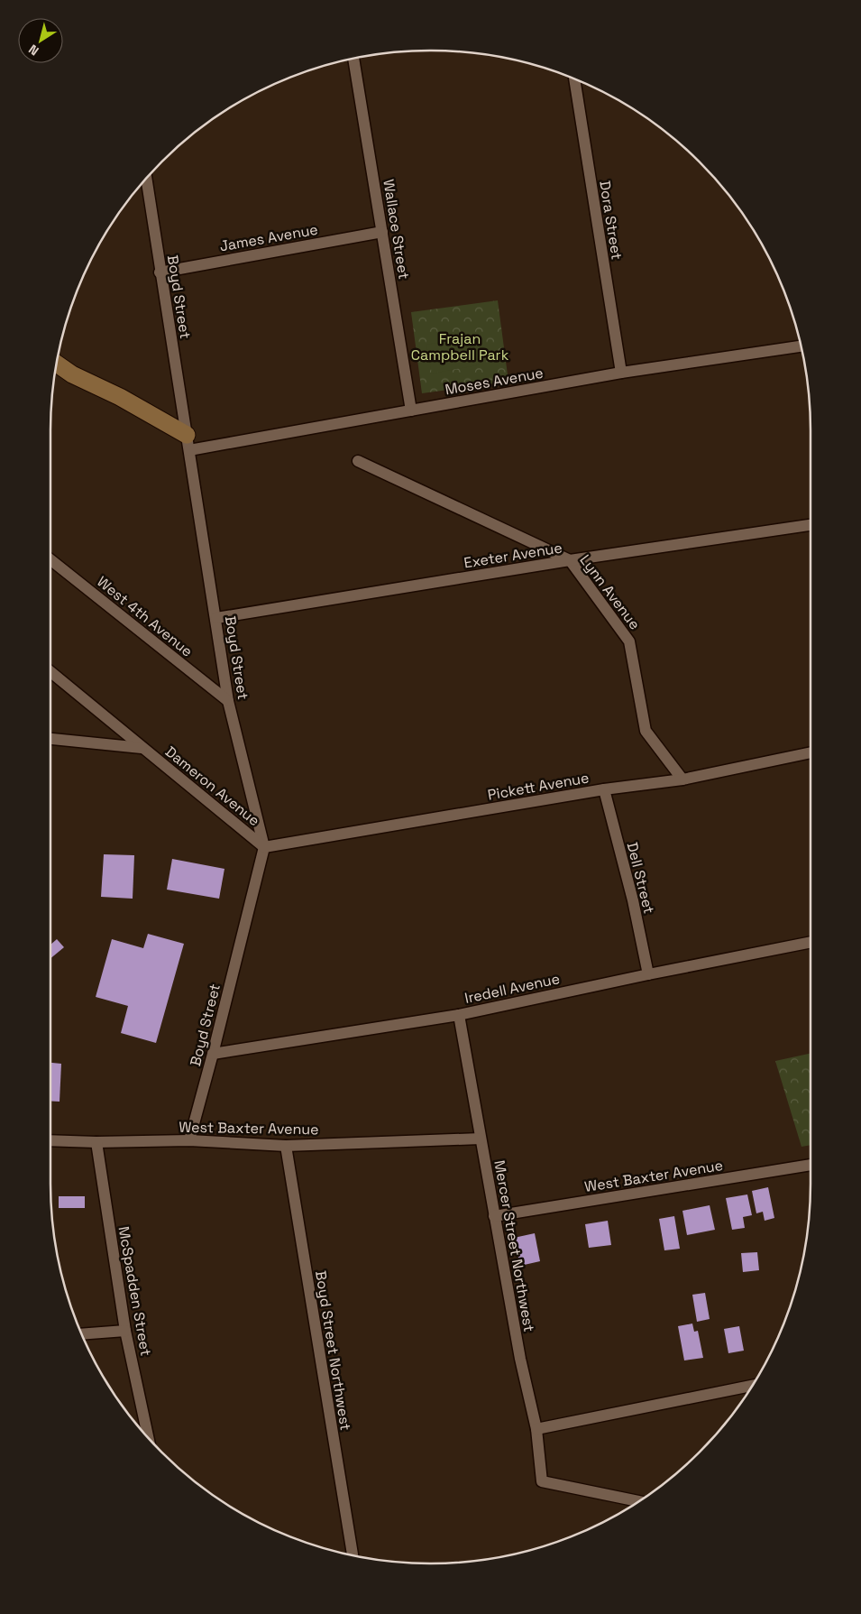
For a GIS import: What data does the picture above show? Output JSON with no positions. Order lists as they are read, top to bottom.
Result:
{
  "streets": {
    "street": [
      "Dora Street",
      "Wallace Street",
      "James Avenue",
      "Boyd Street",
      "Moses Avenue",
      "Exeter Avenue",
      "Lynn Avenue",
      "West 4th Avenue",
      "Dameron Avenue",
      "Pickett Avenue",
      "Dell Street",
      "Iredell Avenue",
      "West Baxter Avenue",
      "Mercer Street Northwest",
      "McSpadden Street",
      "Boyd Street Northwest"
    ]
  },
  "crossings": [
    ["Dora Street", "Moses Avenue"],
    ["Wallace Street", "James Avenue"],
    ["Wallace Street", "Moses Avenue"],
    ["James Avenue", "Boyd Street"],
    ["Boyd Street", "Moses Avenue"],
    ["Boyd Street", "Exeter Avenue"],
    ["Boyd Street", "West 4th Avenue"],
    ["Boyd Street", "Dameron Avenue"],
    ["Boyd Street", "Pickett Avenue"],
    ["Boyd Street", "Iredell Avenue"],
    ["Boyd Street", "West Baxter Avenue"],
    ["Exeter Avenue", "Lynn Avenue"],
    ["Lynn Avenue", "Pickett Avenue"],
    ["Dameron Avenue", "Pickett Avenue"],
    ["Pickett Avenue", "Dell Street"],
    ["Dell Street", "Iredell Avenue"],
    ["Iredell Avenue", "Mercer Street Northwest"],
    ["West Baxter Avenue", "Mercer Street Northwest"],
    ["West Baxter Avenue", "McSpadden Street"],
    ["West Baxter Avenue", "Boyd Street Northwest"]
  ],
  "parks": ["Frajan Campbell Park"],
  "north": "bottom left"
}
